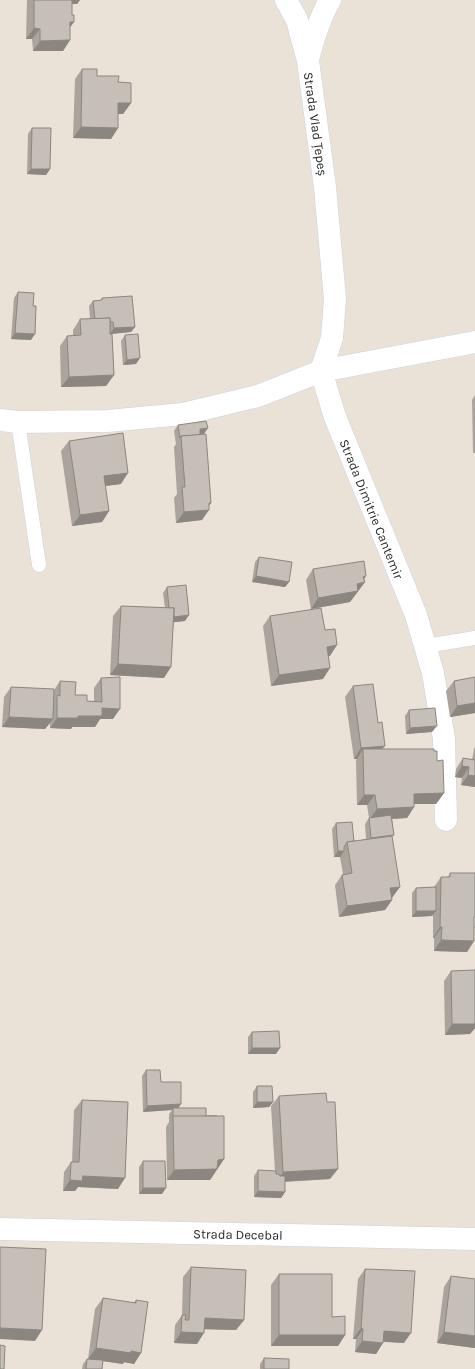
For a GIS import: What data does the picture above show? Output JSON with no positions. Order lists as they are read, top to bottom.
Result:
{
  "streets": {
    "street": ["Strada Vlad Țepeș", "Strada Dimitrie Cantemir", "Strada Decebal"]
  },
  "crossings": [
    ["Strada Vlad Țepeș", "Strada Dimitrie Cantemir"]
  ]
}
